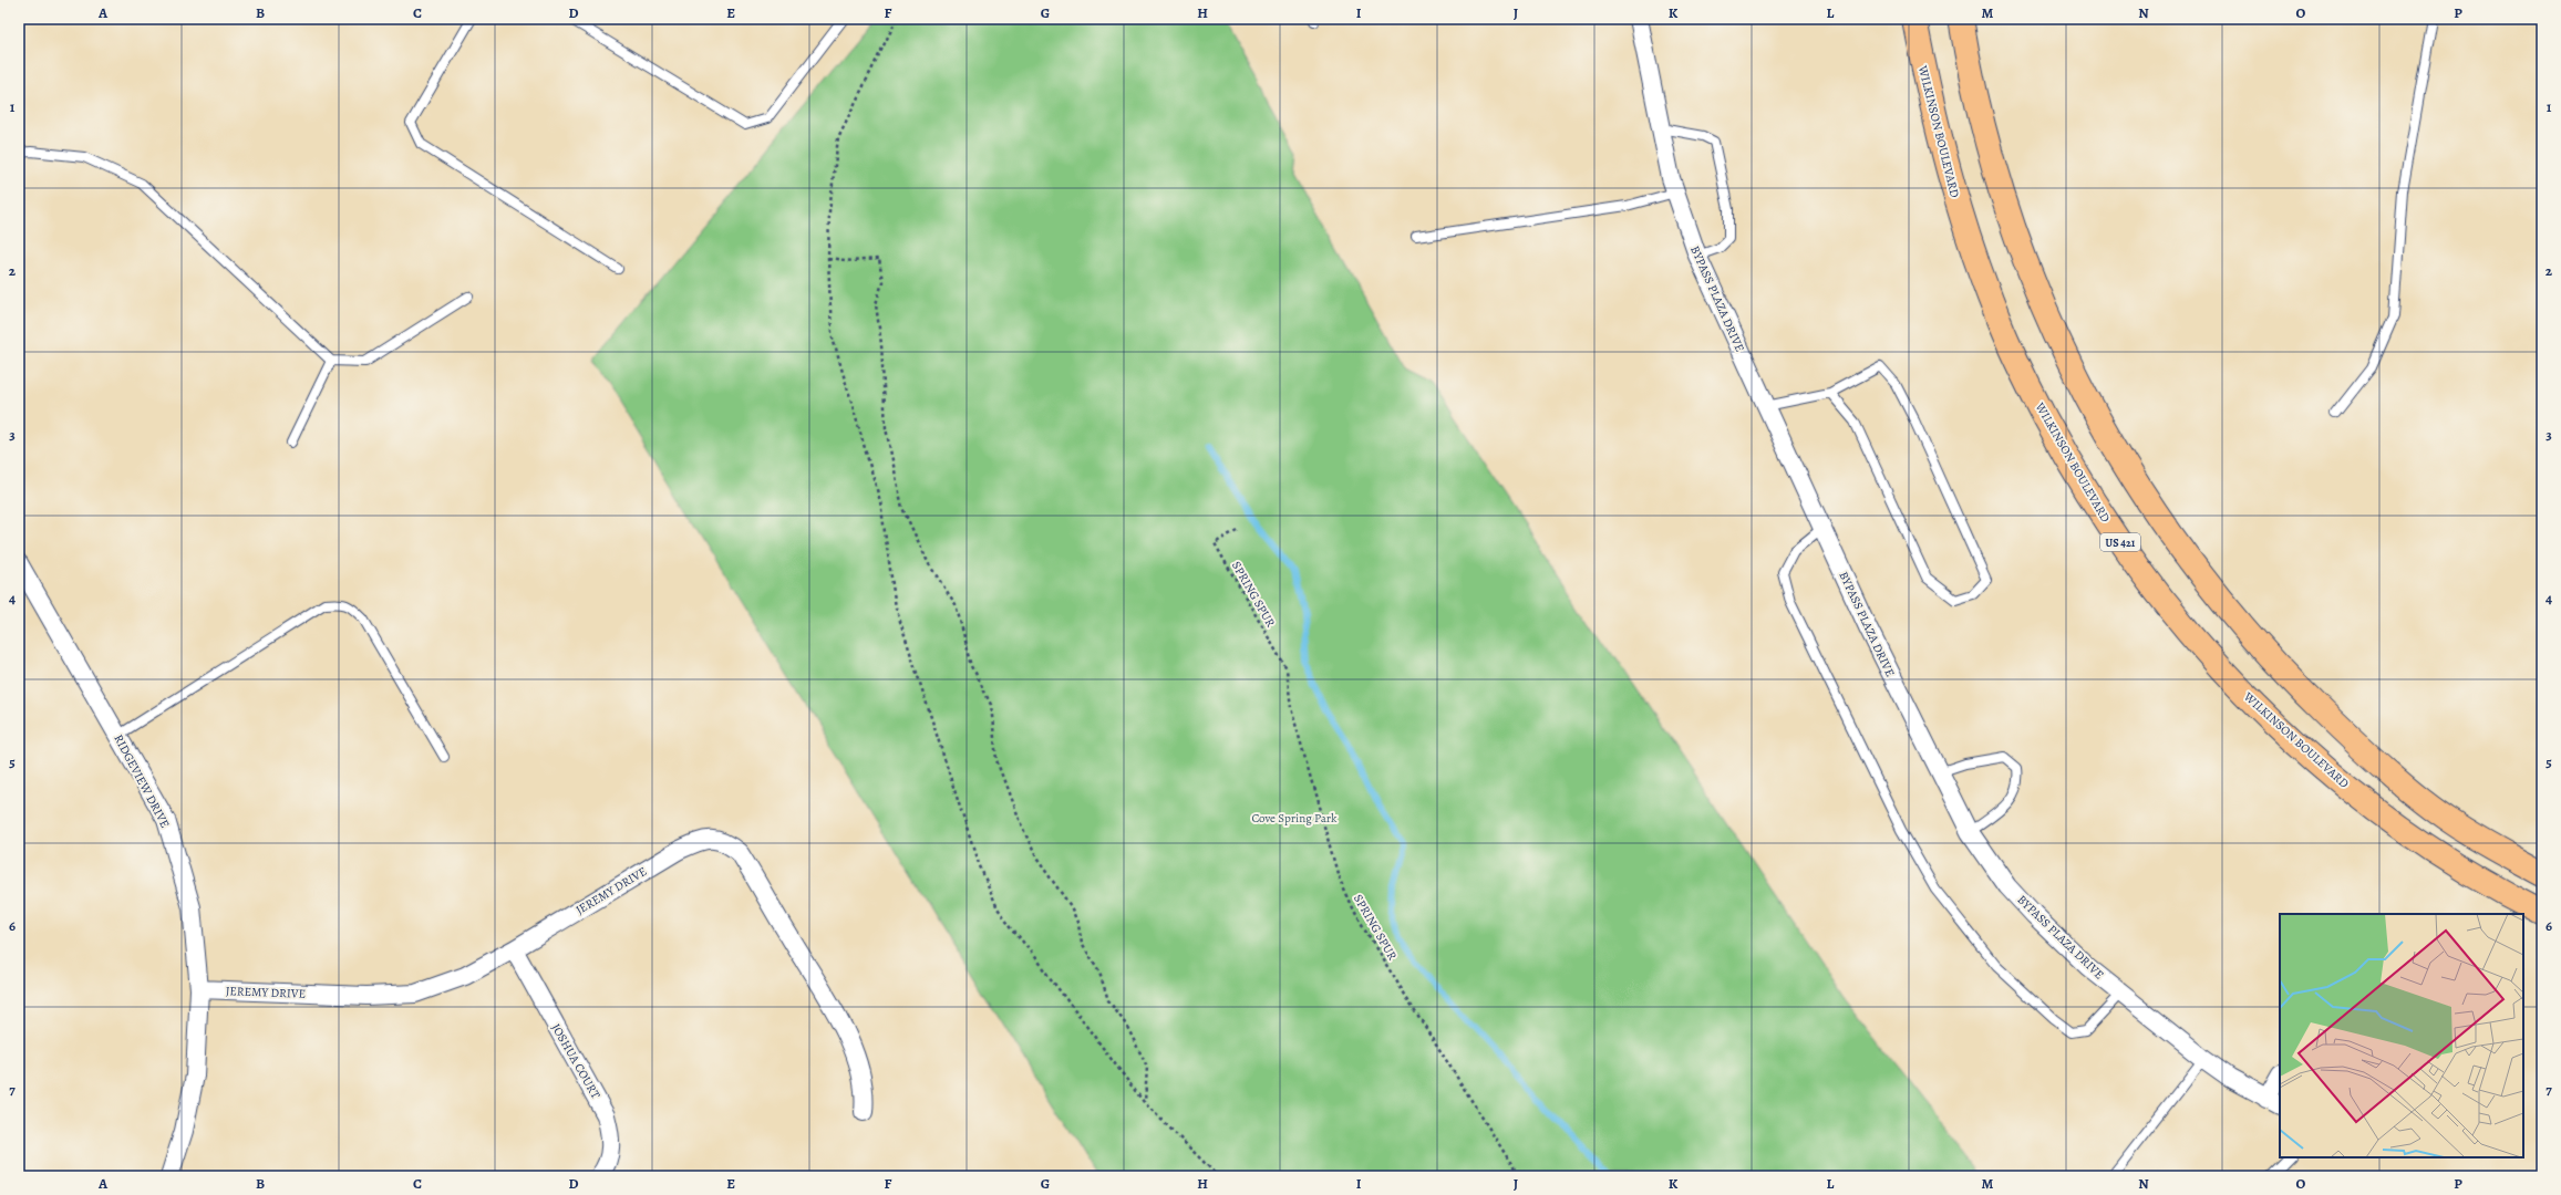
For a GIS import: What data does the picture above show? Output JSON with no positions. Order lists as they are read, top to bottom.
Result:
{
  "streets": {
    "highway": ["WILKINSON BOULEVARD", "US 421"],
    "street": [
      "BYPASS PLAZA DRIVE",
      "RIDGEVIEW DRIVE",
      "JEREMY DRIVE",
      "JOSHUA COURT"
    ],
    "path": ["SPRING SPUR"]
  },
  "crossings": [
    ["RIDGEVIEW DRIVE", "JEREMY DRIVE"],
    ["JEREMY DRIVE", "JOSHUA COURT"]
  ],
  "parks": ["Cove Spring Park"],
  "grid": {
    "columns": [
      "A",
      "B",
      "C",
      "D",
      "E",
      "F",
      "G",
      "H",
      "I",
      "J",
      "K",
      "L",
      "M",
      "N",
      "O",
      "P"
    ],
    "rows": [
      "1",
      "2",
      "3",
      "4",
      "5",
      "6",
      "7"
    ]
  }
}
